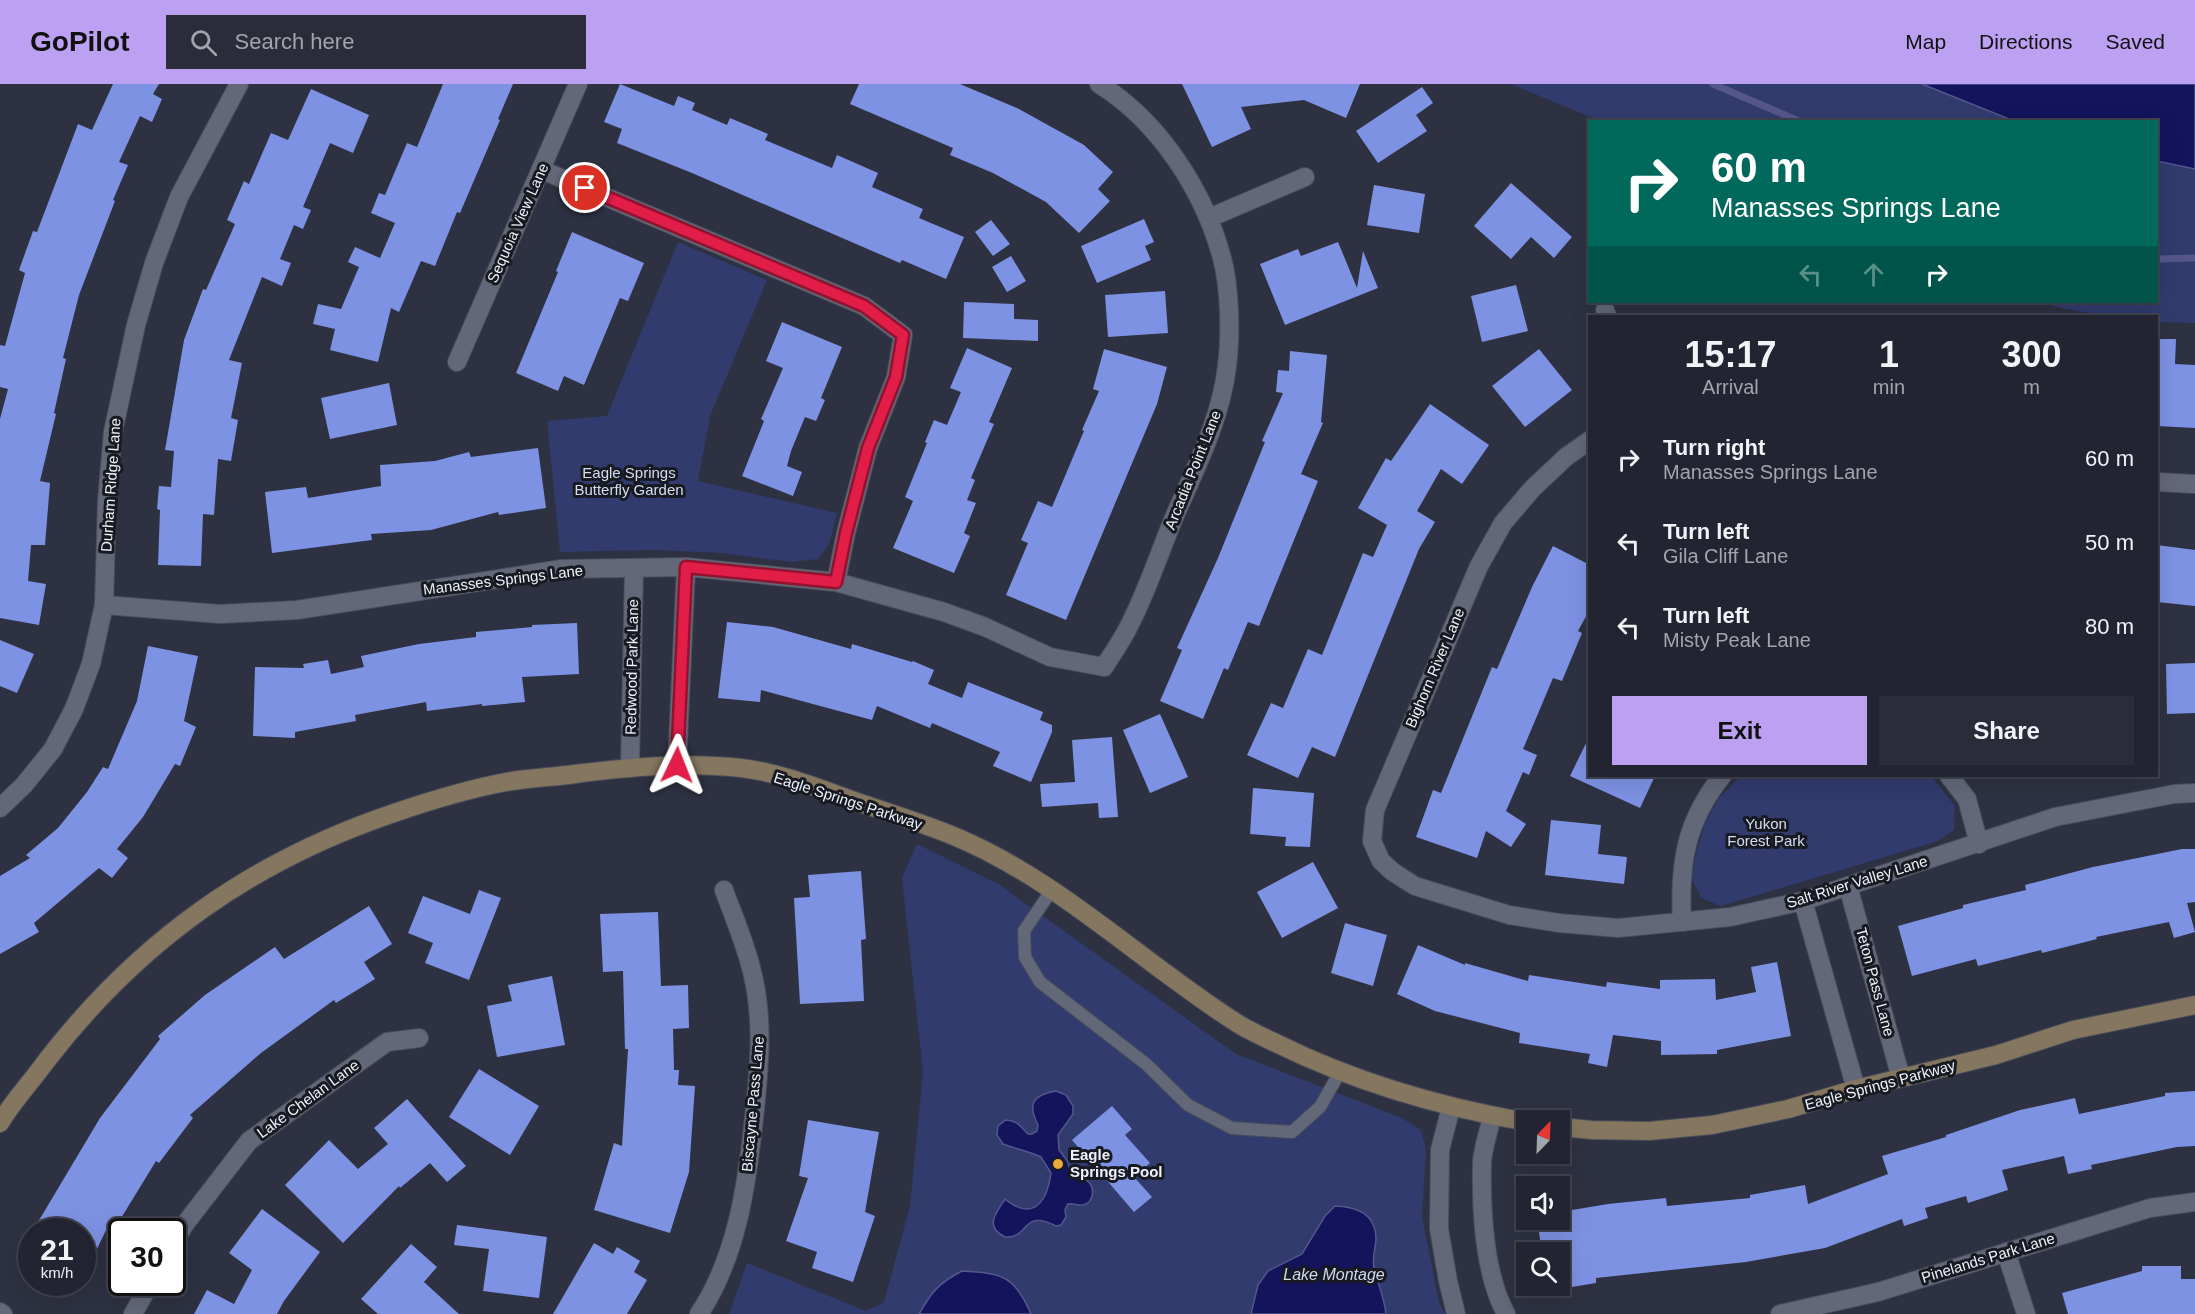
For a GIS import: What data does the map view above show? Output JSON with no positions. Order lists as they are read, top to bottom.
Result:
{
  "streets": {
    "street": [
      "Sequoia View Lane",
      "Arcadia Point Lane",
      "Durham Ridge Lane",
      "Manasses Springs Lane",
      "Redwood Park Lane",
      "Bighorn River Lane",
      "Eagle Springs Parkway",
      "Salt River Valley Lane",
      "Teton Pass Lane",
      "Lake Chelan Lane",
      "Biscayne Pass Lane",
      "Pinelands Park Lane"
    ]
  },
  "crossings": [
    ["Arcadia Point Lane", "Manasses Springs Lane"],
    ["Durham Ridge Lane", "Manasses Springs Lane"],
    ["Manasses Springs Lane", "Redwood Park Lane"],
    ["Redwood Park Lane", "Eagle Springs Parkway"],
    ["Bighorn River Lane", "Salt River Valley Lane"],
    ["Eagle Springs Parkway", "Teton Pass Lane"],
    ["Salt River Valley Lane", "Teton Pass Lane"]
  ],
  "water": ["Lake Montage"],
  "parks": ["Eagle Springs Butterfly Garden", "Yukon Forest Park"],
  "places": ["Eagle Springs Pool"],
  "north": "top right",
  "page": {
    "header": "GoPilot",
    "search": "Search here",
    "nav": ["Map", "Directions", "Saved"],
    "turn": ["60 m", "Manasses Springs Lane"],
    "eta": [
      "15:17",
      "Arrival",
      "1",
      "min",
      "300",
      "m"
    ],
    "list": [
      {
        "name": "Turn right",
        "note": "Manasses Springs Lane",
        "value": "60 m"
      },
      {
        "name": "Turn left",
        "note": "Gila Cliff Lane",
        "value": "50 m"
      },
      {
        "name": "Turn left",
        "note": "Misty Peak Lane",
        "value": "80 m"
      }
    ],
    "buttons": ["Exit", "Share"],
    "speed": "21 km/h",
    "limit": "30"
  }
}
